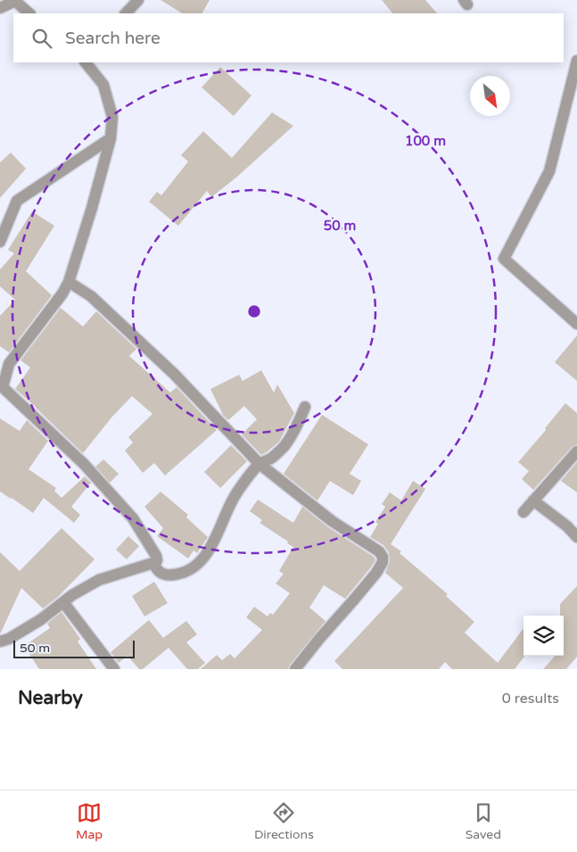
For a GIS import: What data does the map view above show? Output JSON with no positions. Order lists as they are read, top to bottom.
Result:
{
  "scale_bar": "50 m",
  "north": "bottom right",
  "page": {
    "search": "Search here",
    "scale": "50 m",
    "heading": ["Nearby", "0 results"],
    "nav": ["Map", "Directions", "Saved"]
  },
  "rings": ["100 m", "50 m"]
}
